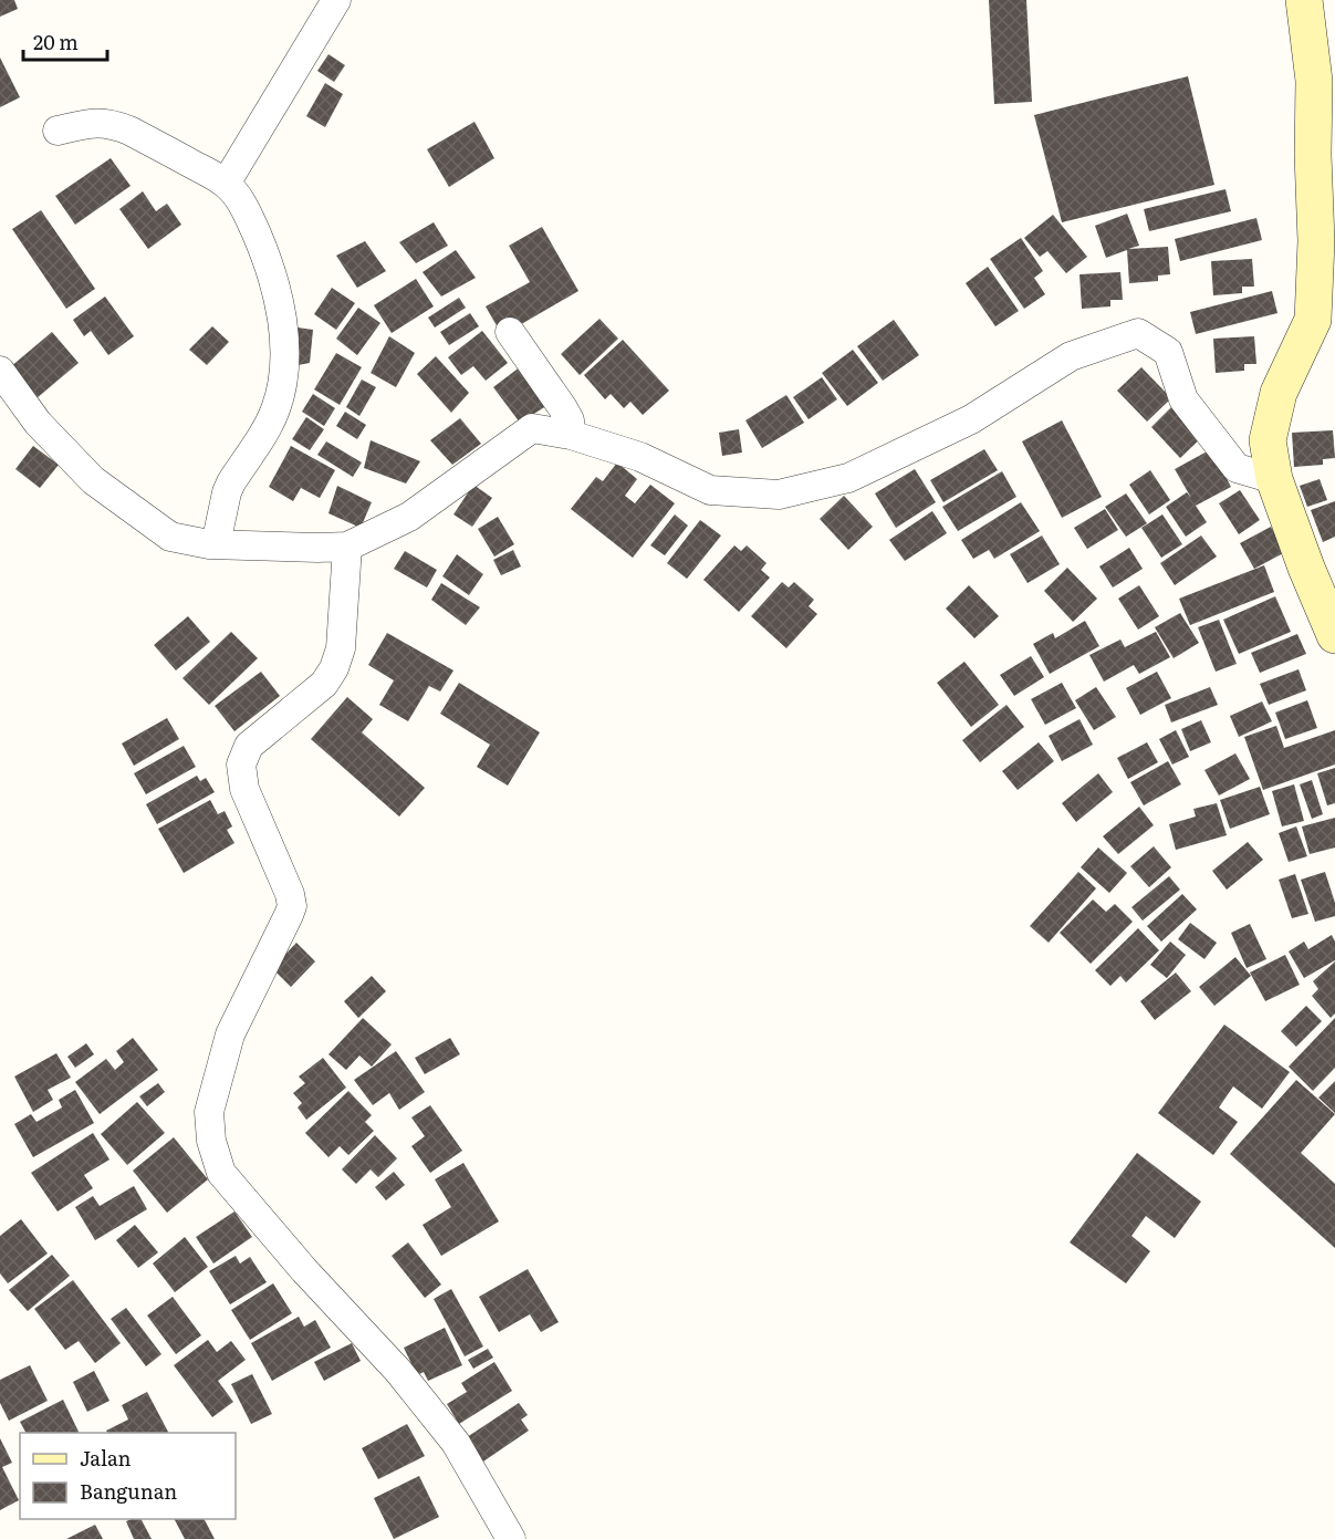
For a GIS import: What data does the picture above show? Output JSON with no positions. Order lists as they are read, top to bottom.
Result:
{
  "legend": ["Jalan", "Bangunan"],
  "scale_bar": "20 m"
}
